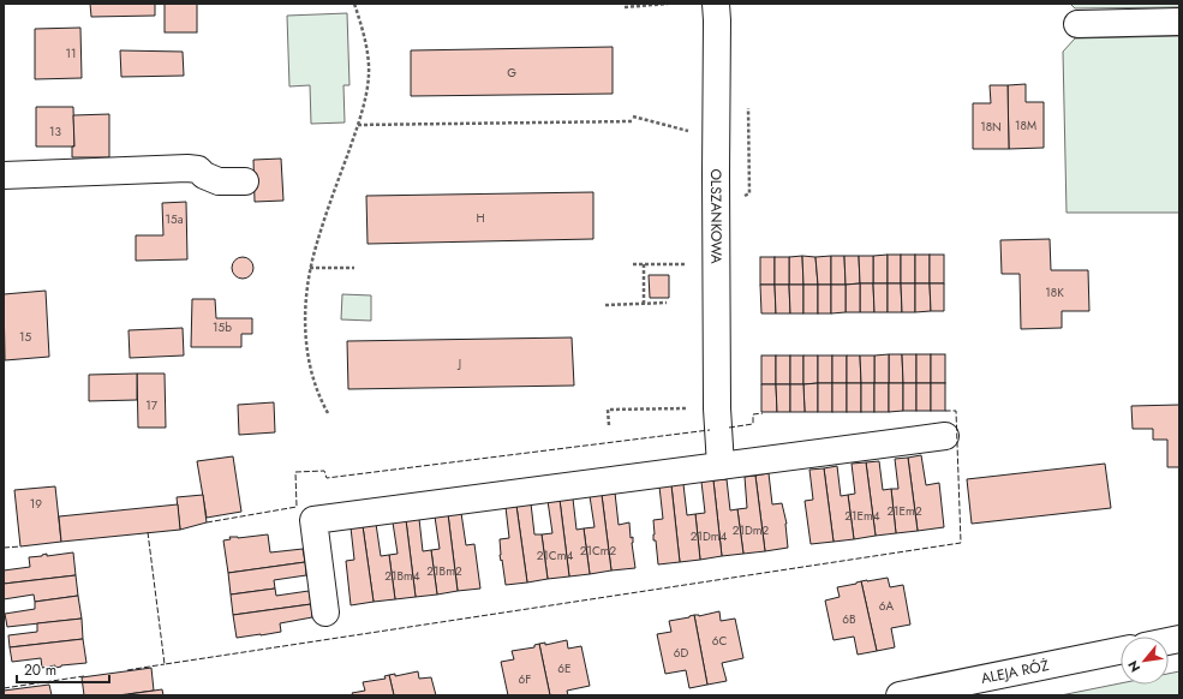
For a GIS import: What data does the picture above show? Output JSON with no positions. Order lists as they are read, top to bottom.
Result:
{
  "streets": {
    "street": ["OLSZANKOWA", "ALEJA RÓŻ"]
  },
  "house_numbers": [
    "11",
    "G",
    "18M",
    "18N",
    "13",
    "H",
    "15a",
    "18K",
    "15b",
    "15",
    "J",
    "17",
    "19",
    "21Em2",
    "21Em4",
    "21Dm2",
    "21Dm4",
    "21Cm2",
    "21Cm4",
    "21Bm2",
    "21Bm4",
    "6A",
    "6B",
    "6C",
    "6D",
    "6E",
    "6F"
  ],
  "scale_bar": "20 m",
  "north": "bottom left"
}
